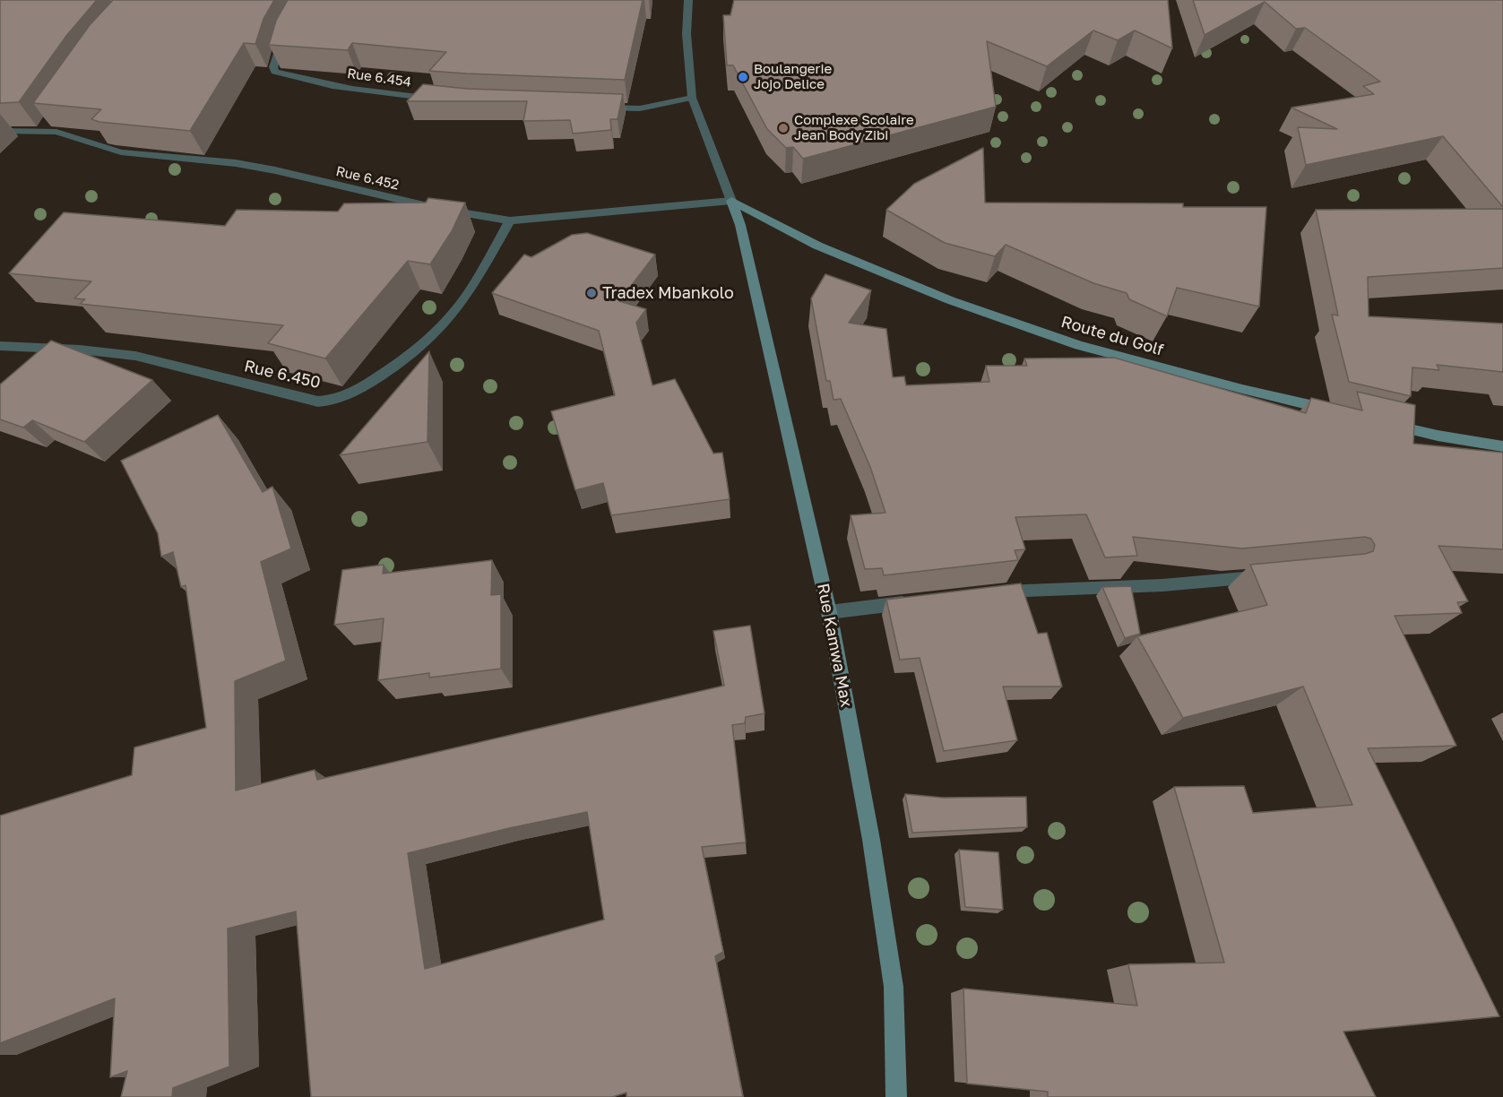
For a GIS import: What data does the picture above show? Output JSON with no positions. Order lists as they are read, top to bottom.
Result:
{
  "streets": {
    "main road": ["Route du Golf", "Rue Kamwa Max"],
    "street": ["Rue 6.454", "Rue 6.452", "Rue 6.450"]
  },
  "crossings": [
    ["Rue 6.452", "Route du Golf"],
    ["Rue 6.452", "Rue 6.450"],
    ["Rue 6.452", "Rue Kamwa Max"],
    ["Route du Golf", "Rue Kamwa Max"]
  ],
  "places": ["Boulangerie Jojo Delice", "Complexe Scolaire Jean Body Zibi", "Tradex Mbankolo"]
}
